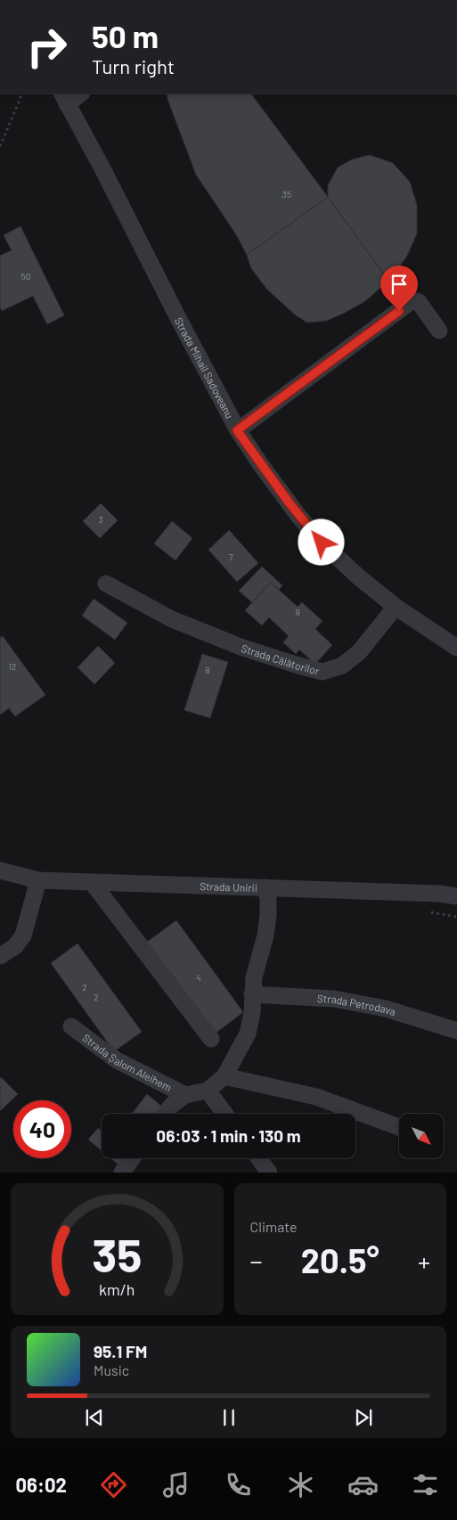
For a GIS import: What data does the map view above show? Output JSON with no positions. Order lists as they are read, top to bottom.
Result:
{
  "streets": {
    "street": [
      "Strada Mihail Sadoveanu",
      "Strada Călătorilor",
      "Strada Unirii",
      "Strada Petrodava",
      "Strada Șalom Aleihem"
    ]
  },
  "crossings": [
    ["Strada Mihail Sadoveanu", "Strada Călătorilor"]
  ],
  "house_numbers": [
    "35",
    "50",
    "3",
    "7",
    "9",
    "12",
    "8",
    "4",
    "2",
    "2"
  ],
  "north": "bottom right",
  "page": {
    "turn": ["50 m", "Turn right"],
    "limit": "40",
    "trip": "06:03 · 1 min · 130 m",
    "tile": "Climate",
    "heat": ["−", "20.5°", "+"],
    "song": ["95.1 FM", "Music"],
    "tabs": "06:02",
    "gauge": ["35", "km/h"]
  }
}
